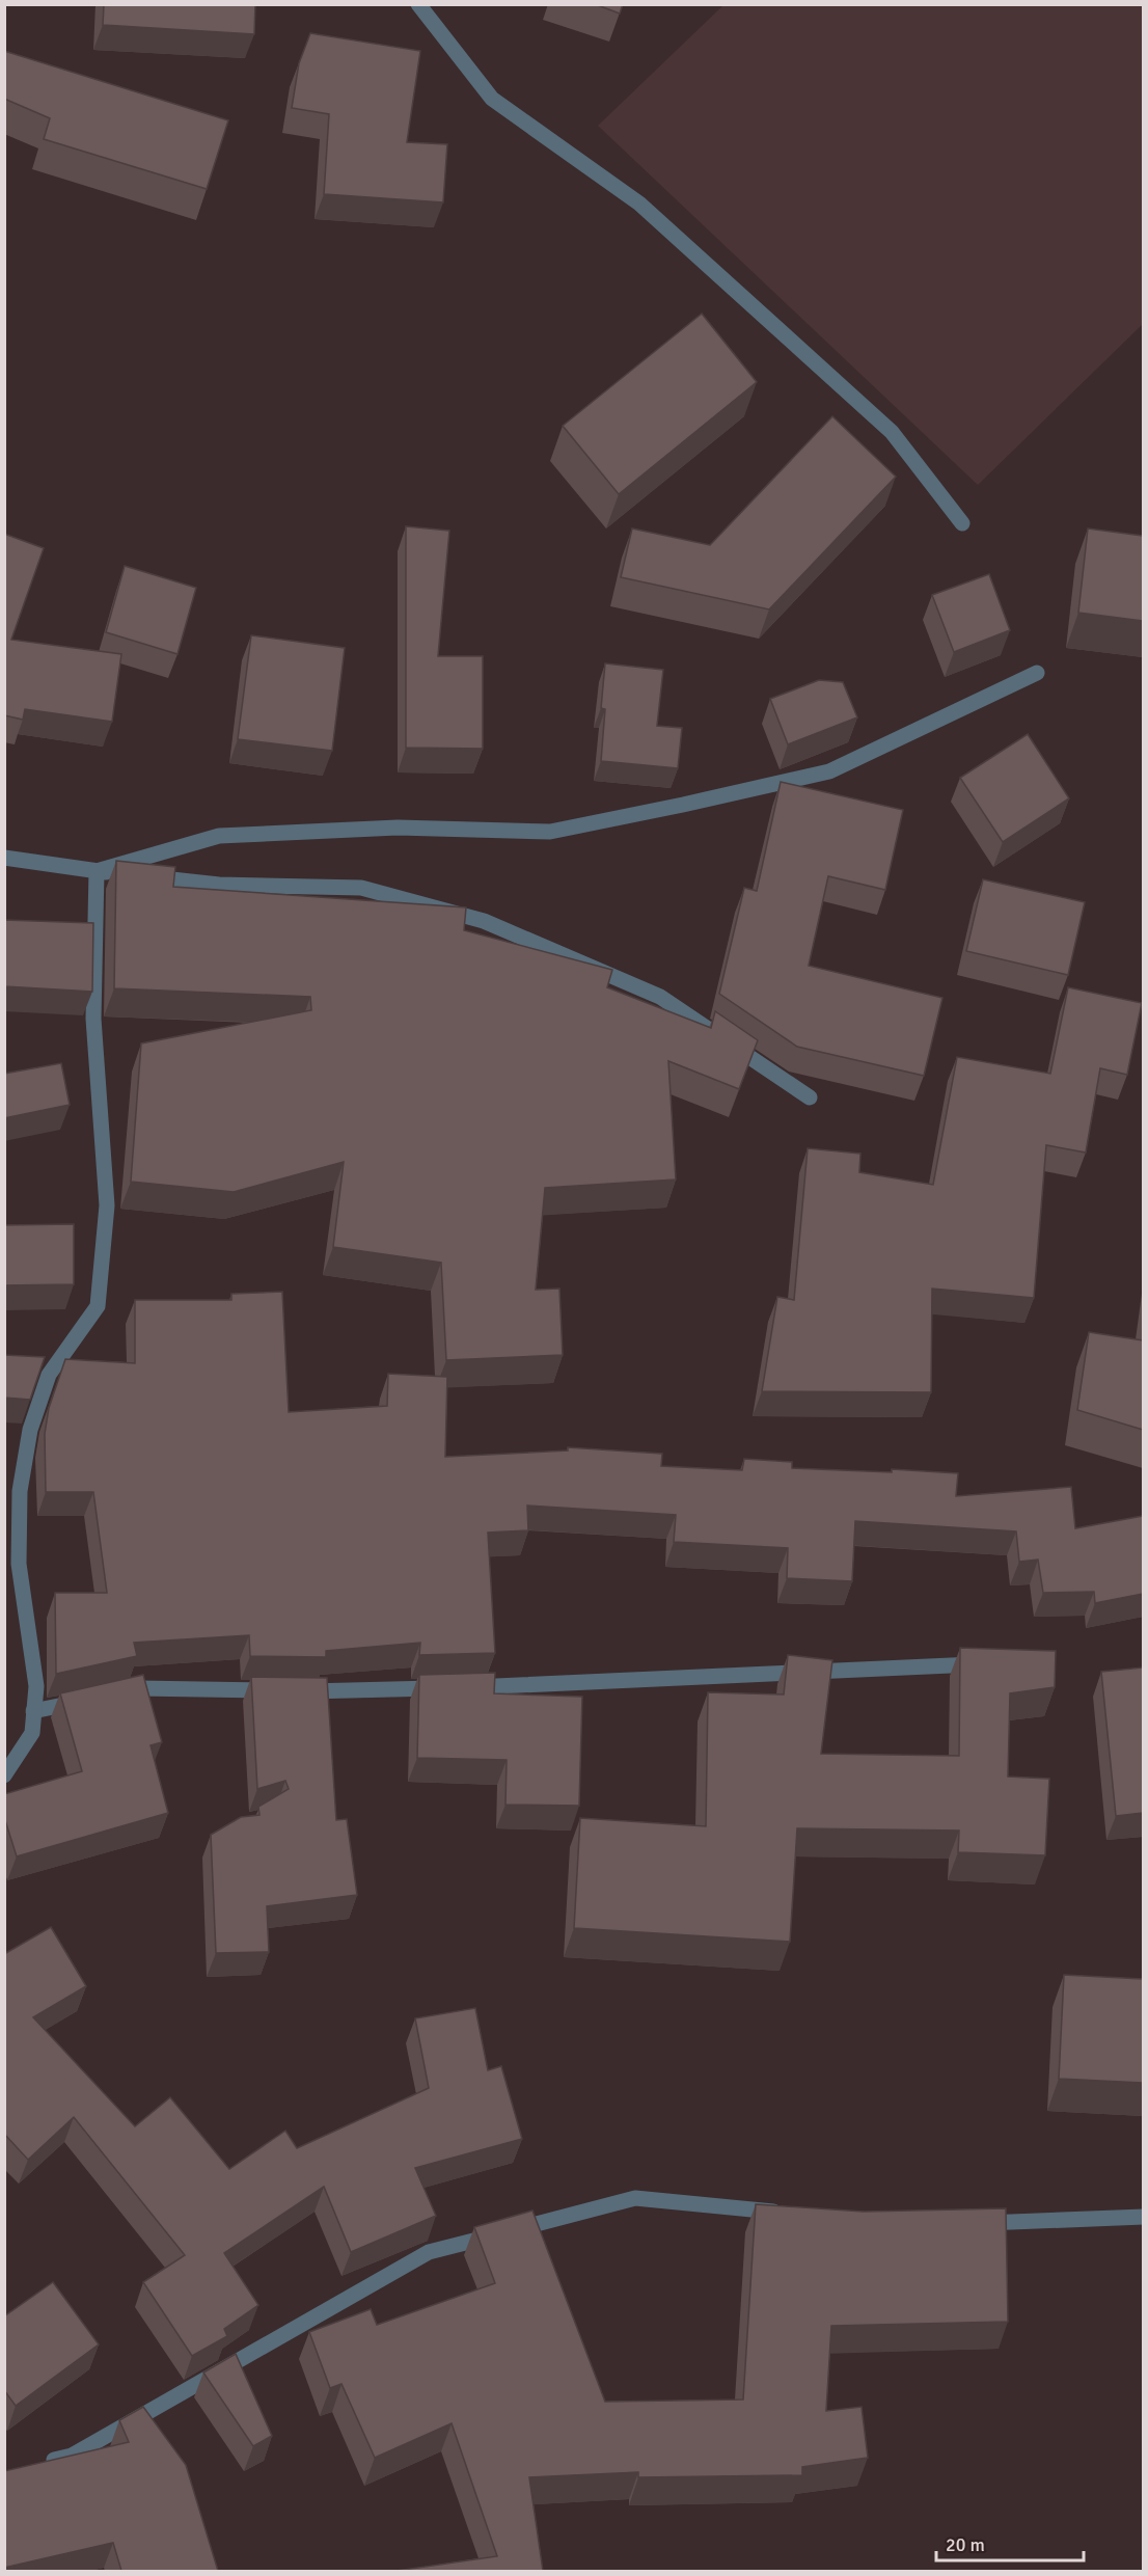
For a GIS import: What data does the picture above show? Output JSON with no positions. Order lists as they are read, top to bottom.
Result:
{
  "scale_bar": "20 m"
}
